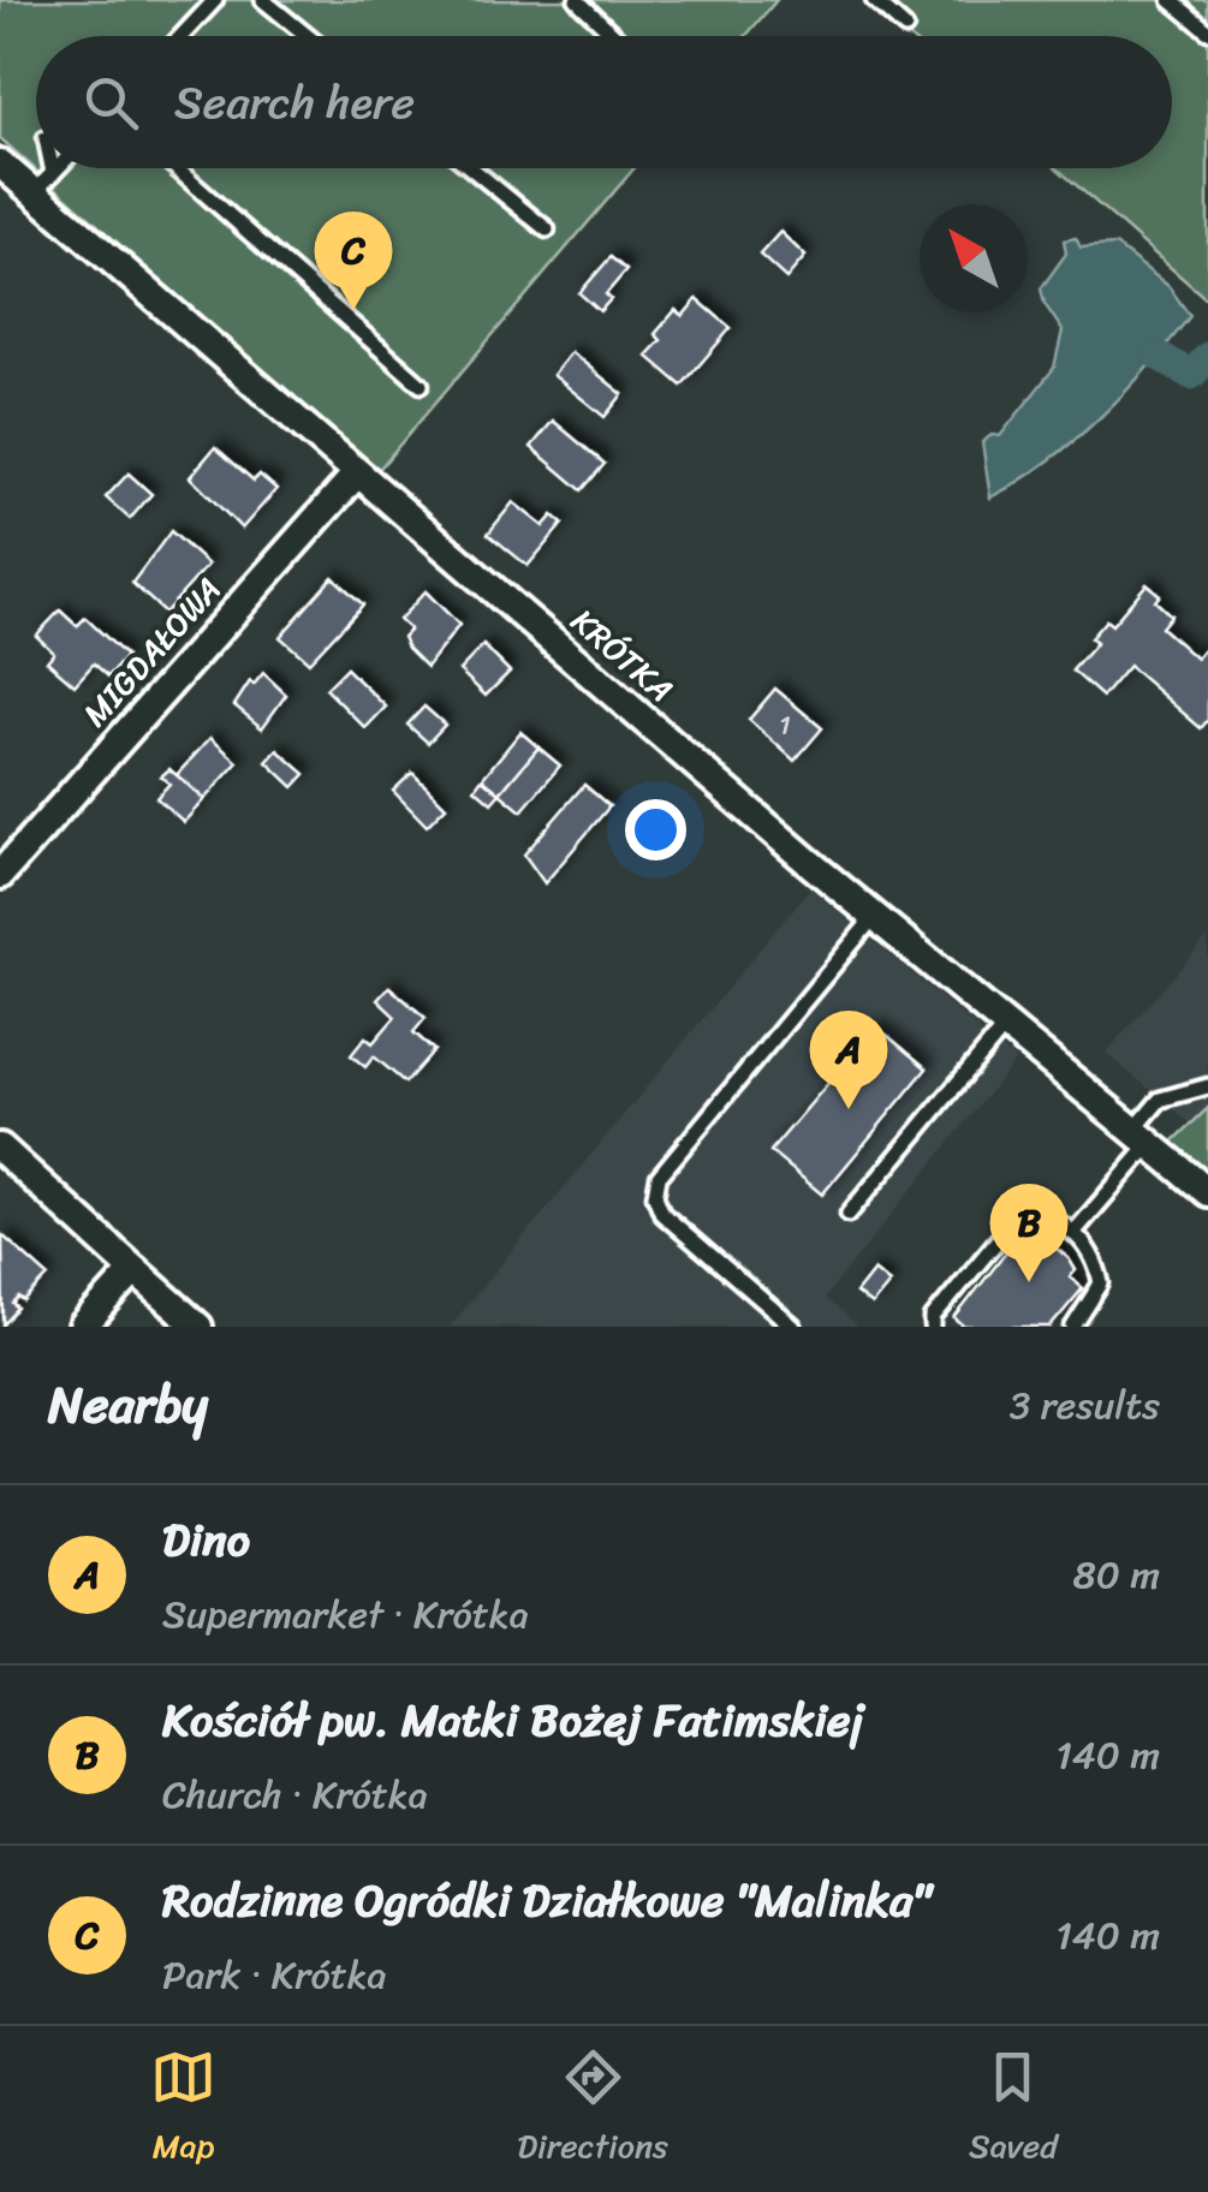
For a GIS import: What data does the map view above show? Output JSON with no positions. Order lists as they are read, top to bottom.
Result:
{
  "streets": {
    "street": ["MIGDAŁOWA", "KRÓTKA"]
  },
  "crossings": [
    ["MIGDAŁOWA", "KRÓTKA"]
  ],
  "house_numbers": ["1"],
  "north": "top left",
  "page": {
    "search": "Search here",
    "pins": ["C", "A", "B"],
    "heading": ["Nearby", "3 results"],
    "list": [
      {
        "mark": "A",
        "name": "Dino",
        "note": "Supermarket · Krótka",
        "value": "80 m"
      },
      {
        "mark": "B",
        "name": "Kościół pw. Matki Bożej Fatimskiej",
        "note": "Church · Krótka",
        "value": "140 m"
      },
      {
        "mark": "C",
        "name": "Rodzinne Ogródki Działkowe \"Malinka\"",
        "note": "Park · Krótka",
        "value": "140 m"
      }
    ],
    "nav": ["Map", "Directions", "Saved"]
  }
}
